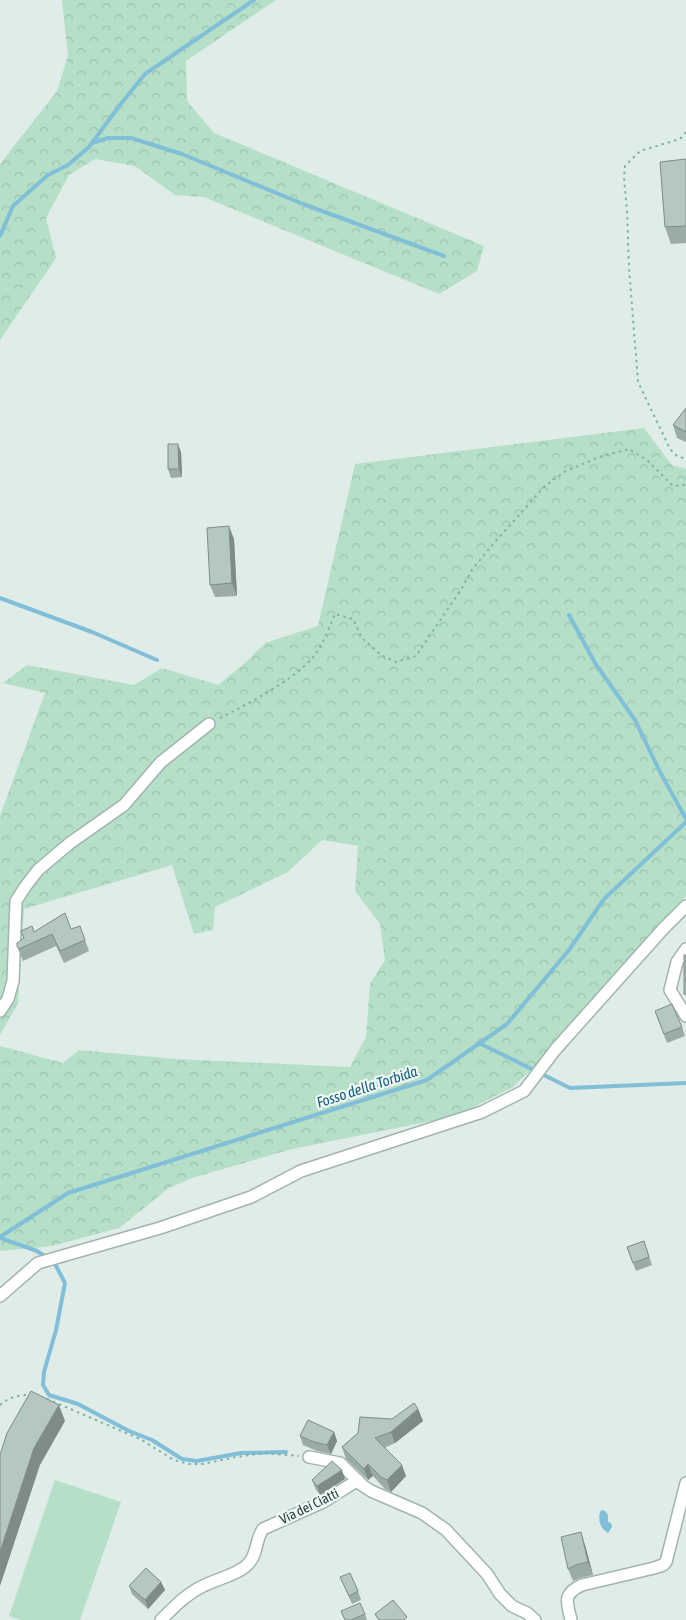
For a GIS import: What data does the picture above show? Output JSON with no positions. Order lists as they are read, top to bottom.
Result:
{
  "streets": {
    "street": ["Via dei Ciatti"]
  },
  "water": ["Fosso della Torbida"]
}
